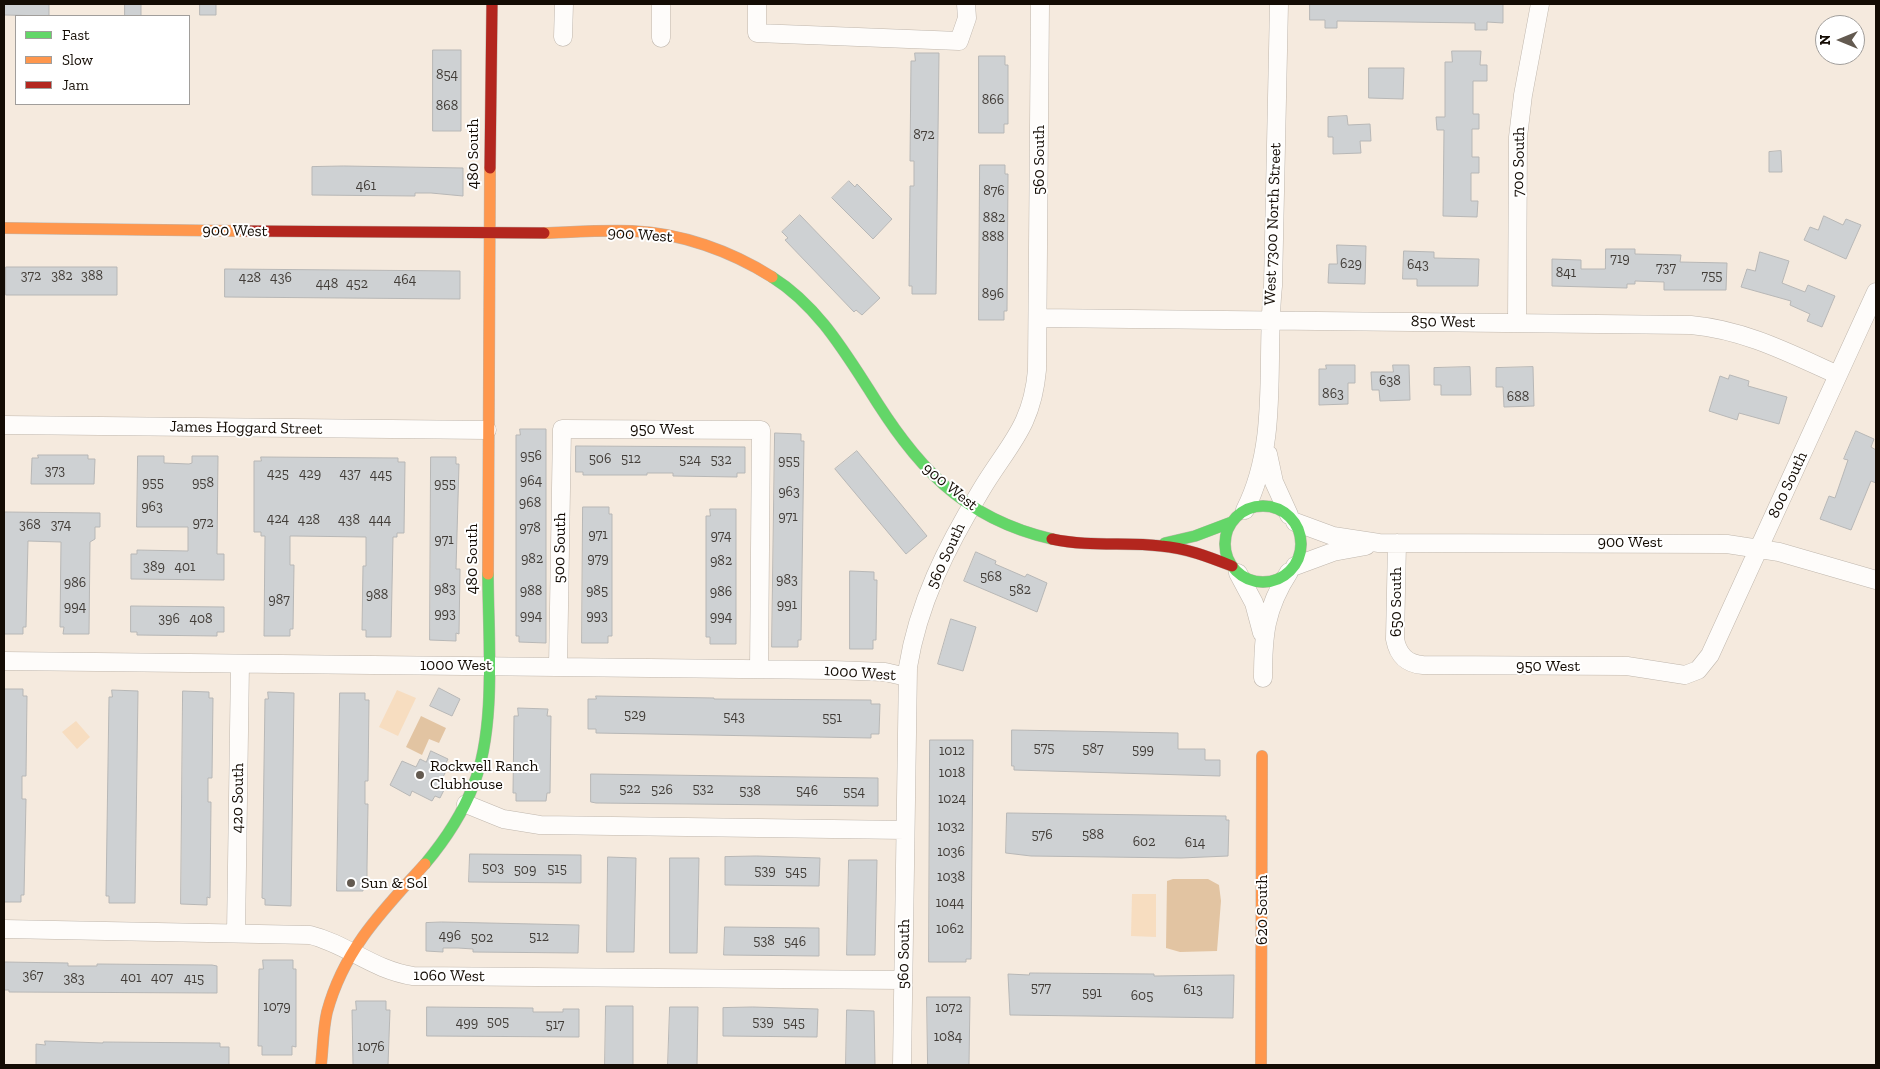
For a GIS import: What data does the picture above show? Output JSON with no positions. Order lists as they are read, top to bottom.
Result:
{
  "streets": {
    "street": [
      "480 South",
      "560 South",
      "700 South",
      "West 7300 North Street",
      "900 West",
      "850 West",
      "James Hoggard Street",
      "950 West",
      "800 South",
      "500 South",
      "650 South",
      "1000 West",
      "420 South",
      "620 South",
      "1060 West"
    ]
  },
  "crossings": [
    ["480 South", "900 West"],
    ["480 South", "James Hoggard Street"],
    ["480 South", "1000 West"],
    ["480 South", "1060 West"],
    ["560 South", "900 West"],
    ["560 South", "850 West"],
    ["560 South", "1000 West"],
    ["560 South", "1060 West"],
    ["700 South", "850 West"],
    ["West 7300 North Street", "900 West"],
    ["West 7300 North Street", "850 West"],
    ["900 West", "800 South"],
    ["900 West", "650 South"],
    ["850 West", "800 South"],
    ["950 West", "800 South"],
    ["950 West", "500 South"],
    ["950 West", "650 South"],
    ["950 West", "1000 West"],
    ["500 South", "1000 West"],
    ["1000 West", "420 South"],
    ["420 South", "1060 West"]
  ],
  "places": ["Rockwell Ranch Clubhouse", "Sun & Sol"],
  "house_numbers": [
    "854",
    "866",
    "868",
    "872",
    "461",
    "876",
    "882",
    "888",
    "719",
    "629",
    "643",
    "737",
    "841",
    "372",
    "382",
    "388",
    "755",
    "428",
    "436",
    "464",
    "448",
    "452",
    "896",
    "638",
    "863",
    "688",
    "956",
    "506",
    "512",
    "524",
    "532",
    "955",
    "373",
    "425",
    "429",
    "437",
    "445",
    "964",
    "955",
    "958",
    "955",
    "963",
    "968",
    "963",
    "971",
    "424",
    "428",
    "438",
    "444",
    "972",
    "368",
    "374",
    "978",
    "971",
    "974",
    "971",
    "982",
    "979",
    "982",
    "389",
    "401",
    "568",
    "983",
    "986",
    "983",
    "582",
    "988",
    "985",
    "986",
    "988",
    "987",
    "991",
    "994",
    "993",
    "994",
    "993",
    "994",
    "396",
    "408",
    "529",
    "543",
    "551",
    "575",
    "587",
    "599",
    "1012",
    "1018",
    "522",
    "532",
    "526",
    "538",
    "546",
    "554",
    "1024",
    "1032",
    "576",
    "588",
    "602",
    "614",
    "1036",
    "503",
    "515",
    "509",
    "539",
    "545",
    "1038",
    "1044",
    "1062",
    "496",
    "512",
    "502",
    "538",
    "546",
    "367",
    "401",
    "407",
    "383",
    "415",
    "577",
    "613",
    "591",
    "605",
    "1079",
    "1072",
    "505",
    "539",
    "499",
    "545",
    "517",
    "1084",
    "1076"
  ],
  "legend": ["Fast", "Slow", "Jam"],
  "north": "left"
}
